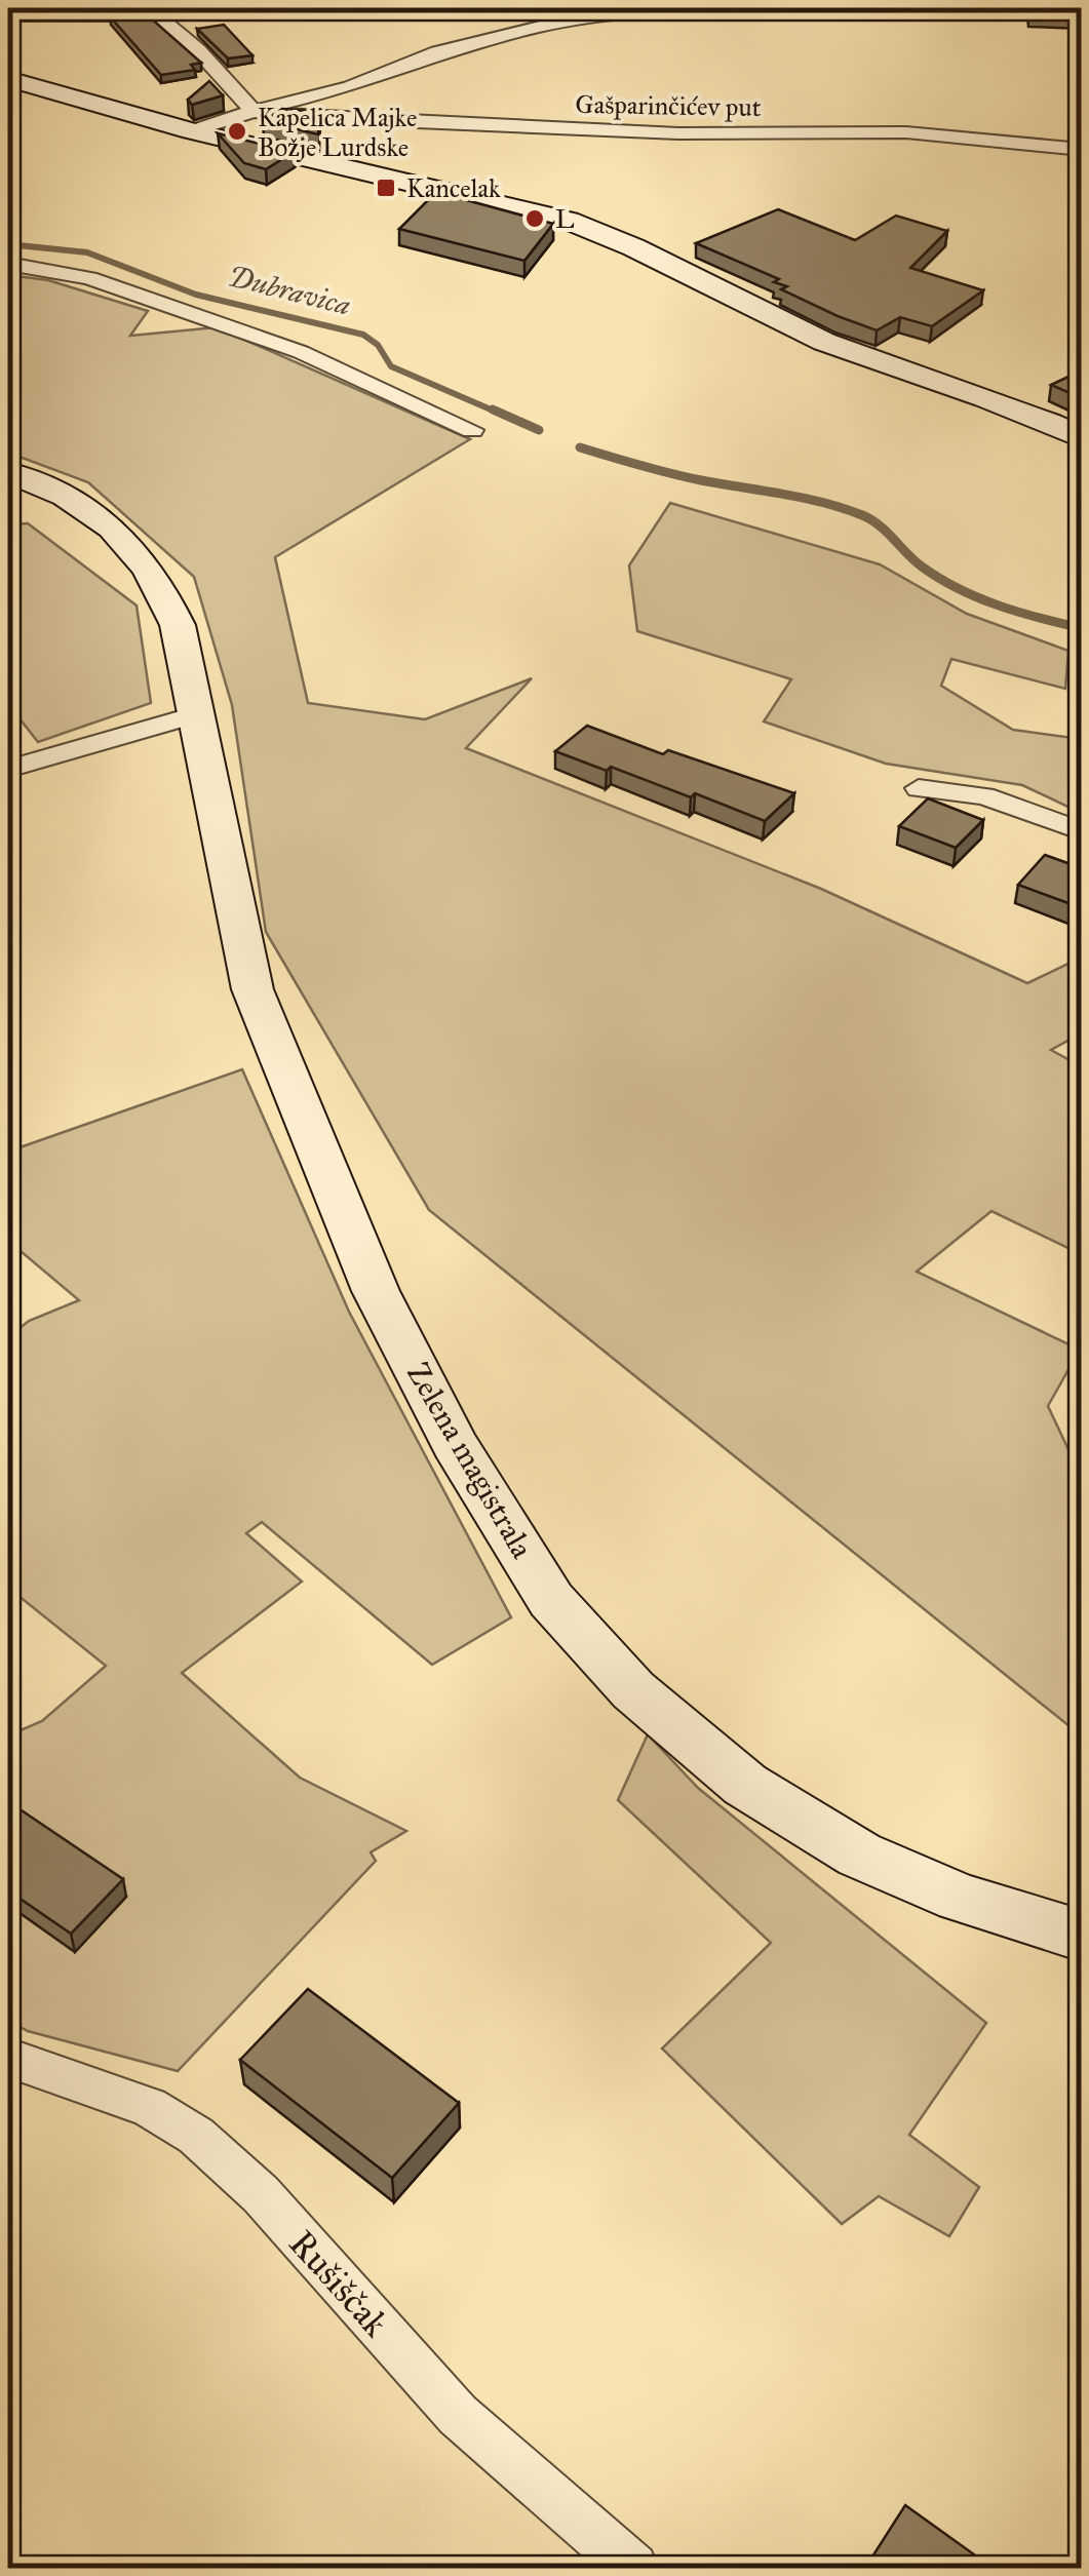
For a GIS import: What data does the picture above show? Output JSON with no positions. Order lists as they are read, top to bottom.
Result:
{
  "streets": {
    "street": ["Gašparinčićev put", "Zelena magistrala", "Rušiščak"]
  },
  "water": ["Dubravica"],
  "places": {
    "other": ["Kapelica Majke Božje Lurdske", "L"],
    "transit": ["Kancelak"]
  }
}
